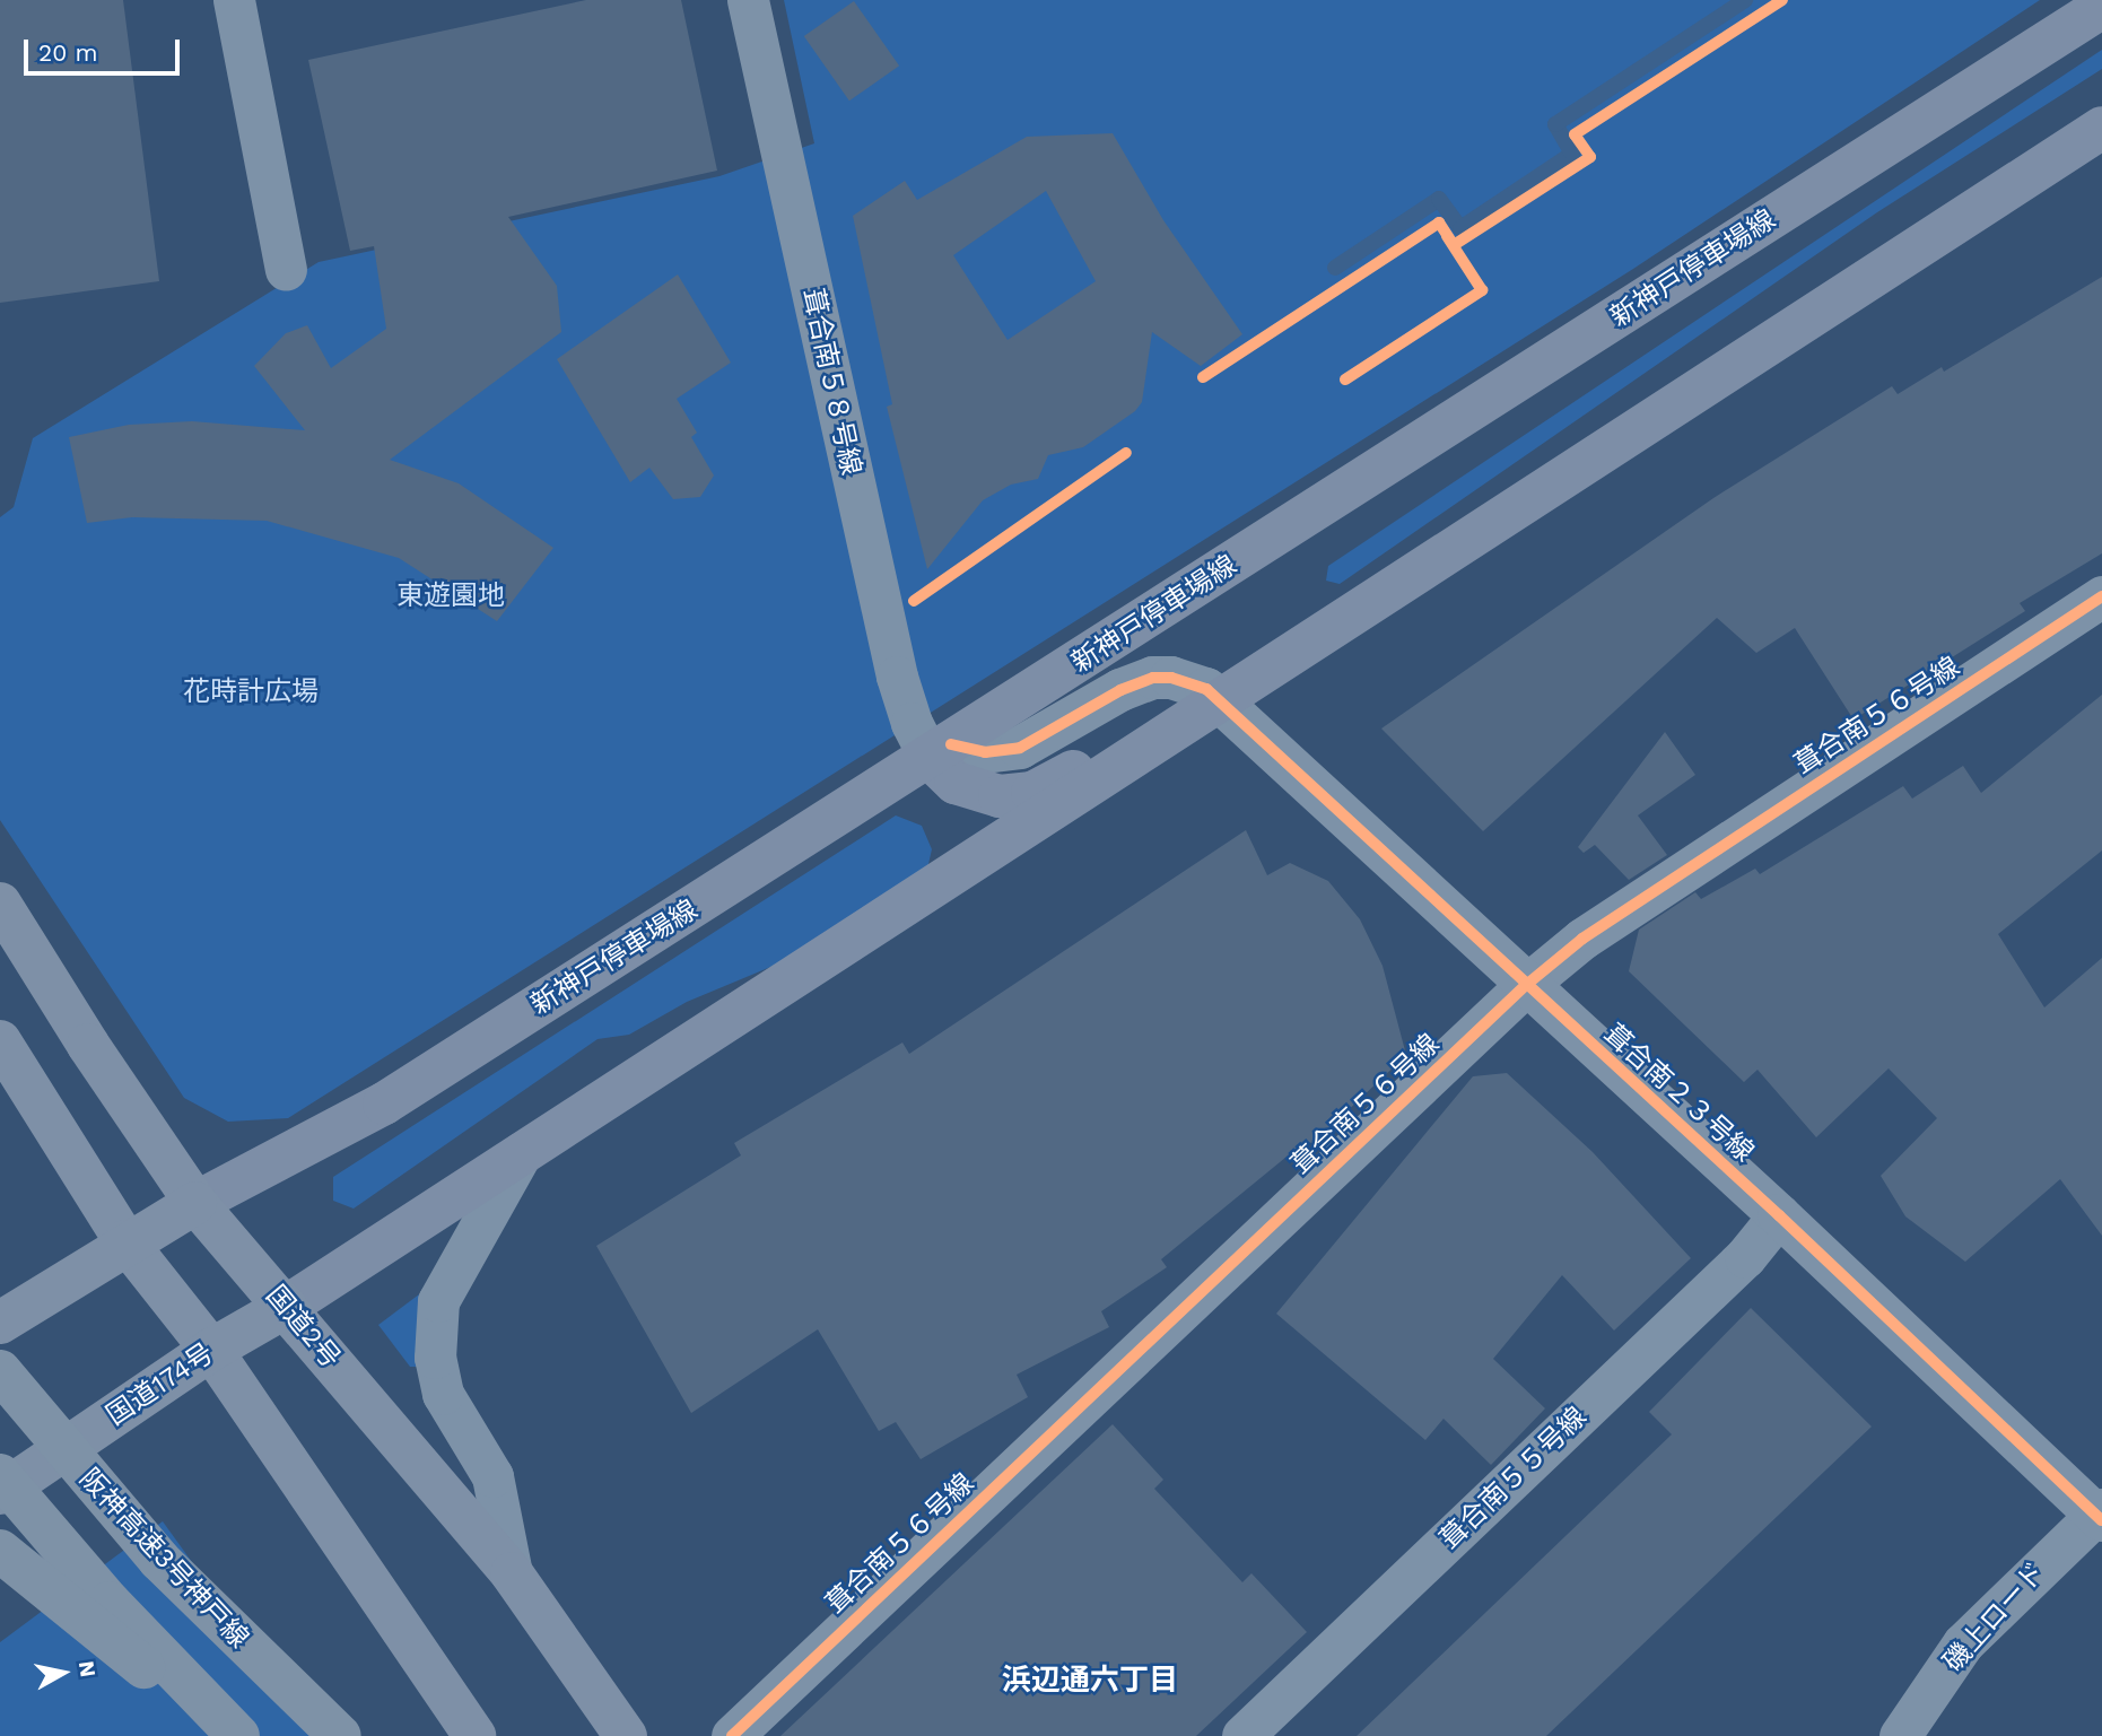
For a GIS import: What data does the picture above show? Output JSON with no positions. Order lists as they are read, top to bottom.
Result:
{
  "streets": {
    "highway": ["国道2号", "国道174号", "阪神高速3号神戸線"],
    "main road": ["新神戸停車場線"],
    "street": [
      "葺合南５８号線",
      "葺合南５６号線",
      "葺合南２３号線",
      "葺合南５５号線",
      "磯上ロード"
    ]
  },
  "crossings": [
    ["新神戸停車場線", "葺合南５８号線"],
    ["新神戸停車場線", "国道2号"],
    ["葺合南５６号線", "葺合南２３号線"],
    ["葺合南２３号線", "葺合南５５号線"],
    ["葺合南２３号線", "磯上ロード"],
    ["国道2号", "国道174号"]
  ],
  "districts": ["浜辺通六丁目"],
  "parks": ["東遊園地", "花時計広場"],
  "scale_bar": "20 m",
  "north": "right"
}
